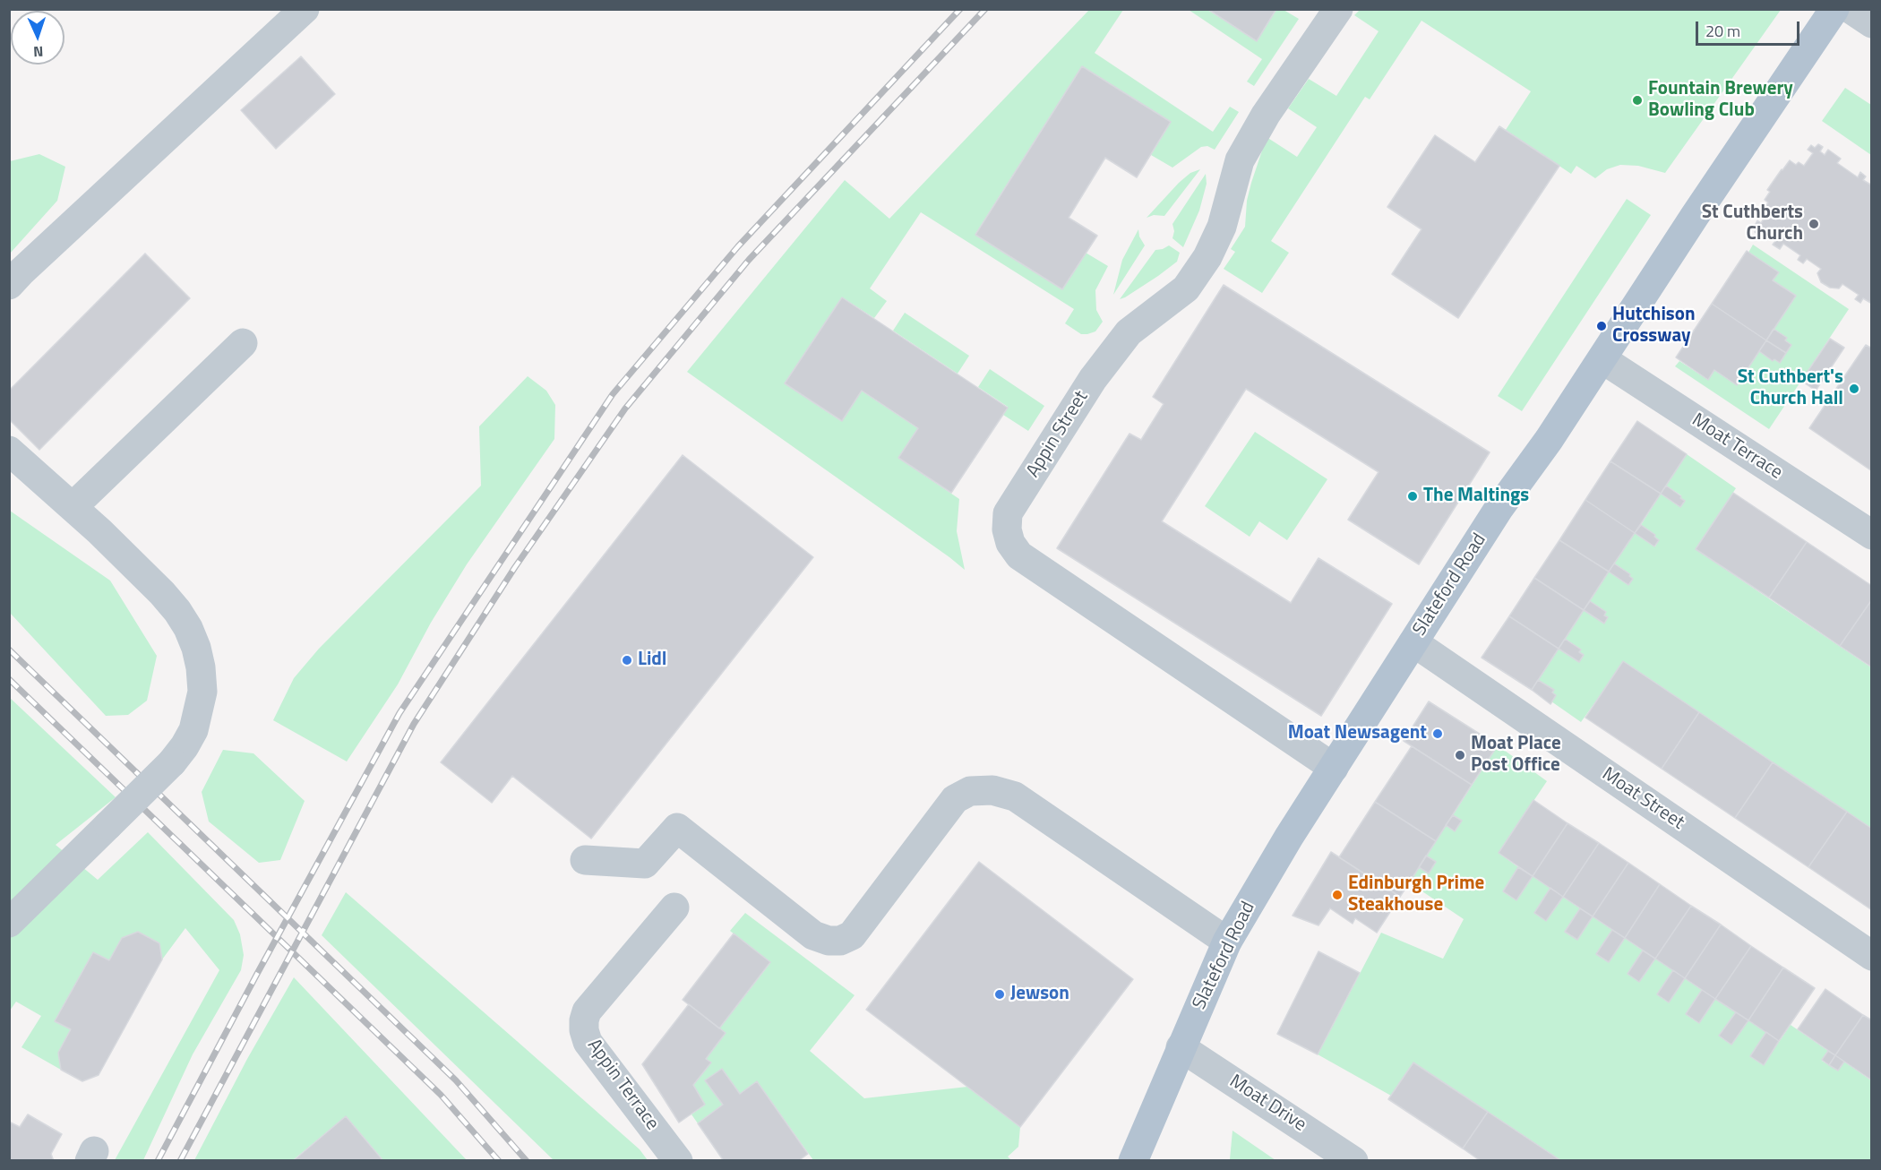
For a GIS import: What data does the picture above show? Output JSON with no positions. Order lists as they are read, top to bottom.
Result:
{
  "streets": {
    "main road": ["Slateford Road"],
    "street": [
      "Appin Street",
      "Moat Terrace",
      "Moat Street",
      "Appin Terrace",
      "Moat Drive"
    ]
  },
  "crossings": [
    ["Appin Street", "Slateford Road"],
    ["Moat Terrace", "Slateford Road"],
    ["Slateford Road", "Moat Street"],
    ["Slateford Road", "Moat Drive"]
  ],
  "places": [
    "Fountain Brewery Bowling Club",
    "St Cuthberts Church",
    "Hutchison Crossway",
    "St Cuthbert's Church Hall",
    "The Maltings",
    "Lidl",
    "Moat Newsagent",
    "Moat Place Post Office",
    "Edinburgh Prime Steakhouse",
    "Jewson"
  ],
  "scale_bar": "20 m",
  "north": "bottom"
}
